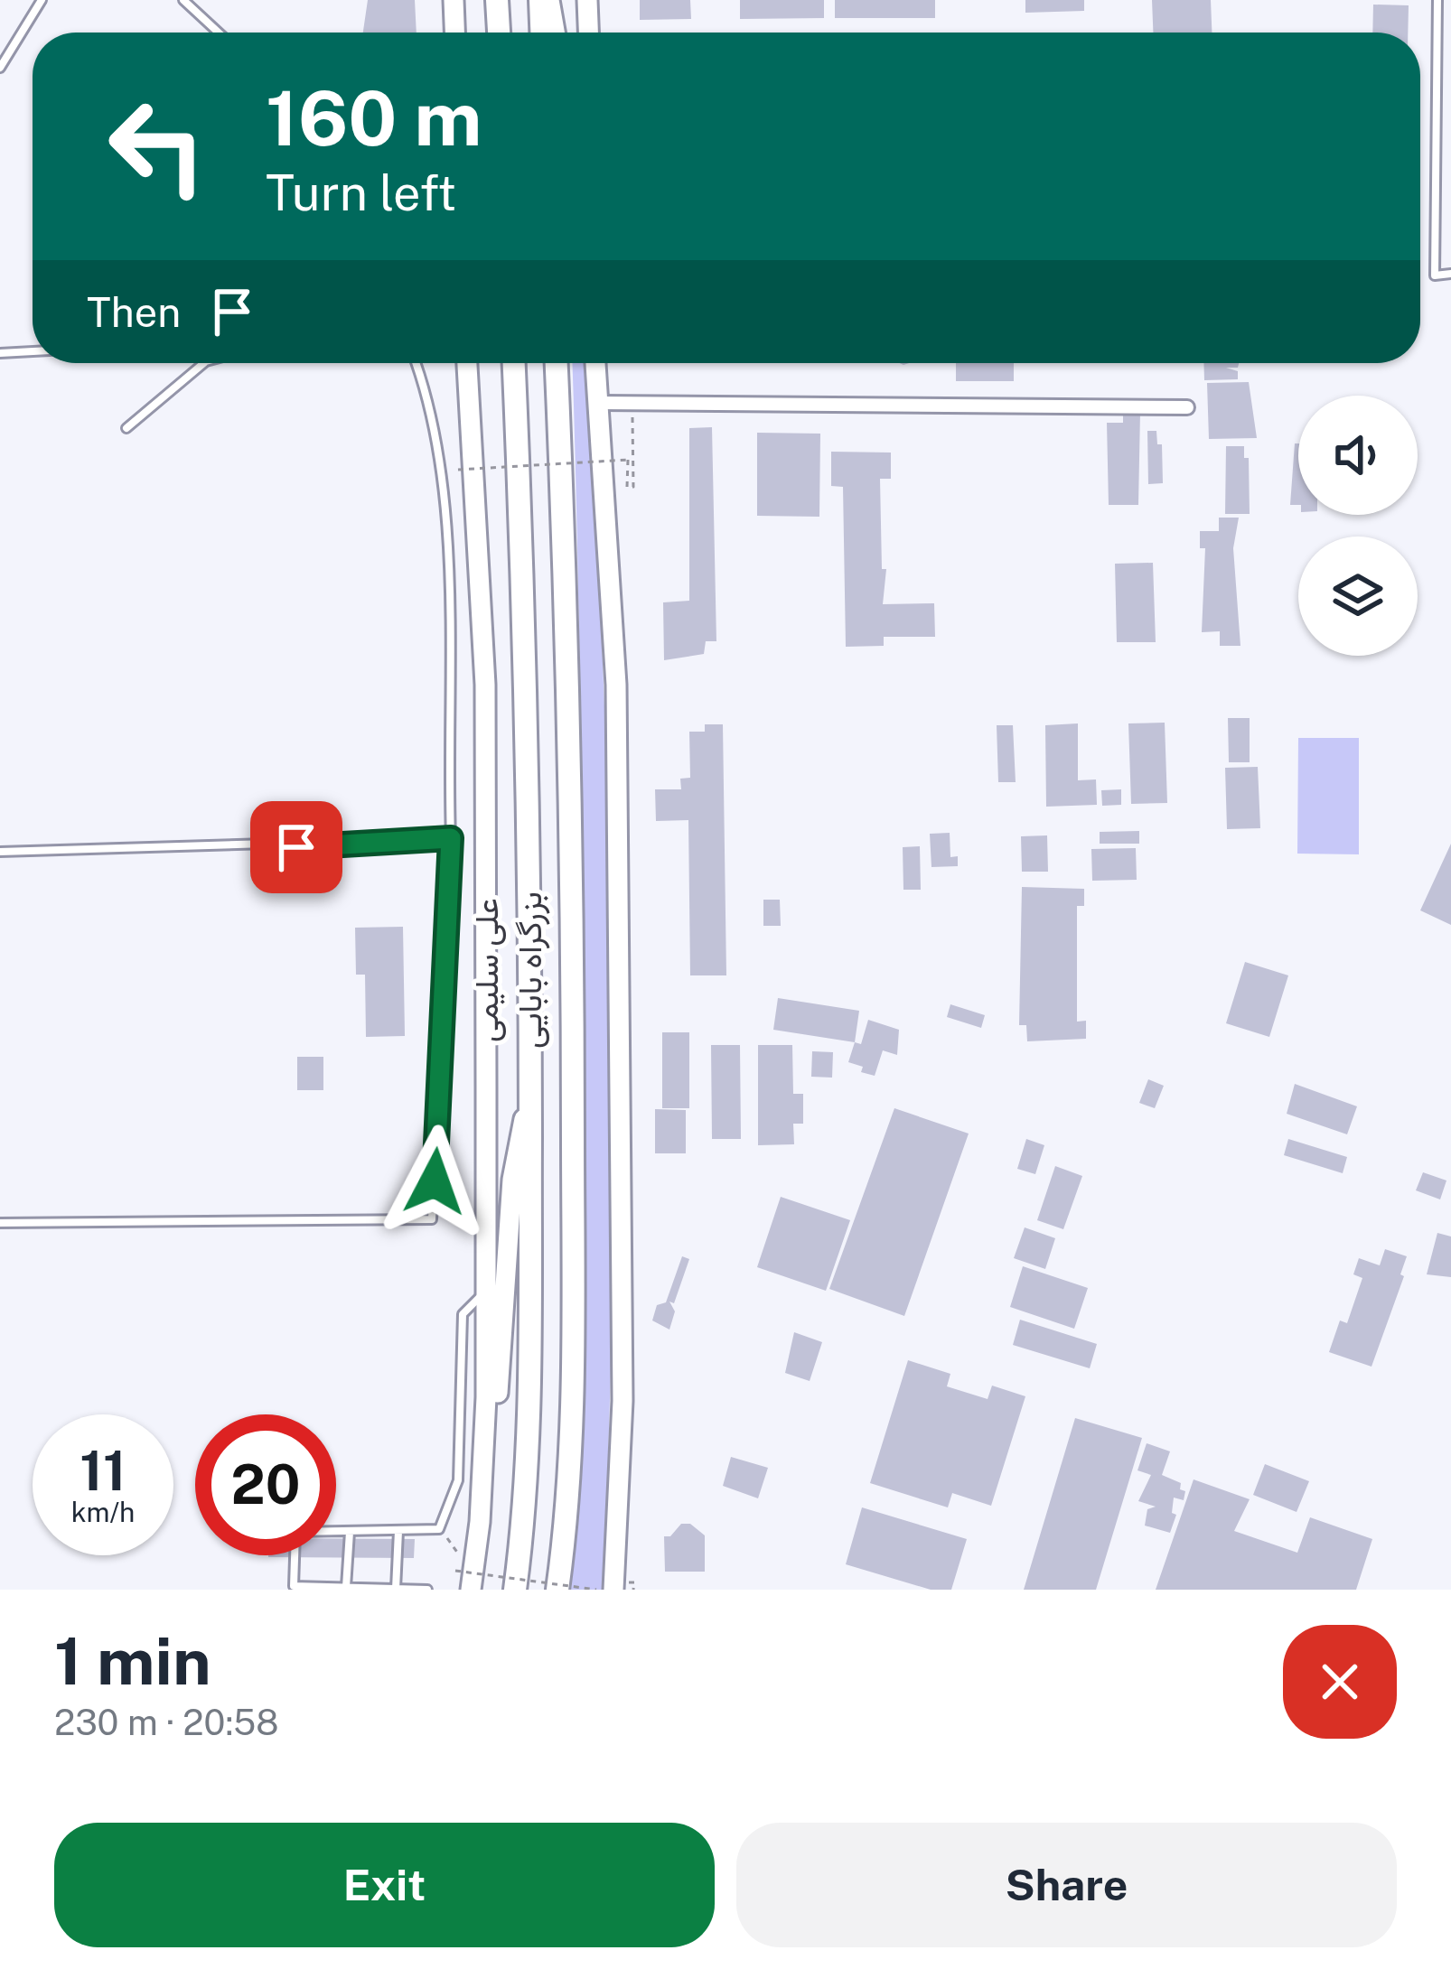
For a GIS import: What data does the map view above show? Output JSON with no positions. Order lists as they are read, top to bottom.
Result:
{
  "streets": {
    "highway": ["بزرگراه بابایی"],
    "main road": ["علی سلیمی"]
  },
  "page": {
    "turn": ["160 m", "Turn left"],
    "then": "Then",
    "speed": "11 km/h",
    "limit": "20",
    "heading": ["1 min", "230 m · 20:58"],
    "buttons": ["Exit", "Share"]
  }
}
